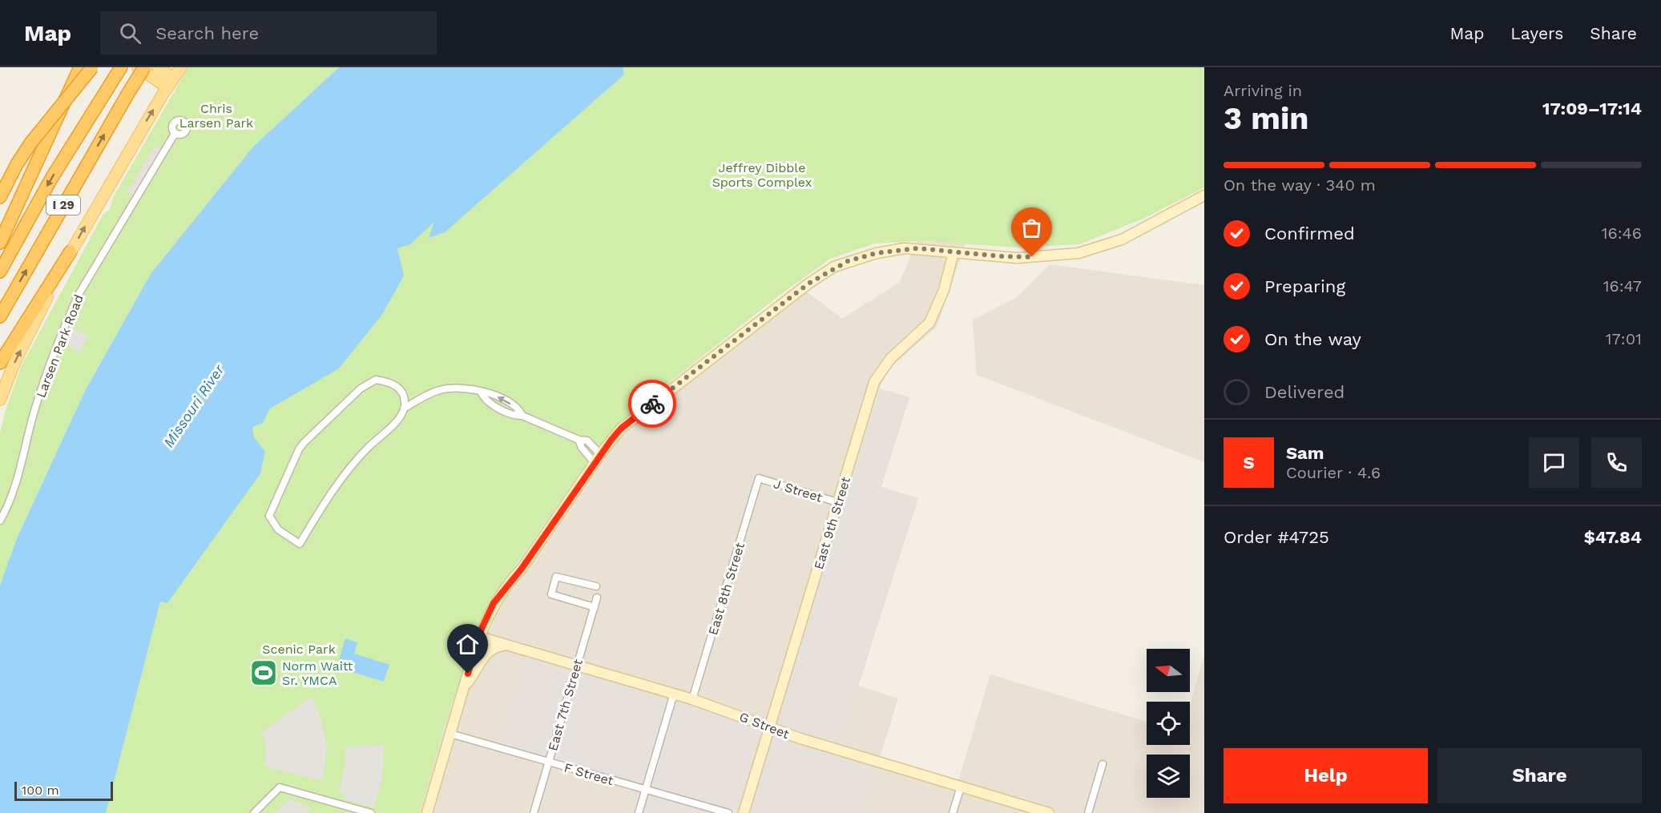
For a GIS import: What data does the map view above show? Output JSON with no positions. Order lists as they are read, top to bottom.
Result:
{
  "streets": {
    "highway": ["I 29"],
    "main road": ["East 9th Street", "G Street"],
    "street": [
      "Larsen Park Road",
      "J Street",
      "East 8th Street",
      "East 7th Street",
      "F Street"
    ]
  },
  "crossings": [
    ["J Street", "East 9th Street"],
    ["J Street", "East 8th Street"],
    ["East 9th Street", "G Street"],
    ["East 8th Street", "G Street"],
    ["East 7th Street", "G Street"],
    ["East 7th Street", "F Street"]
  ],
  "water": ["Missouri River"],
  "parks": ["Chris Larsen Park", "Jeffrey Dibble Sports Complex", "Scenic Park"],
  "places": {
    "sports": ["Norm Waitt Sr. YMCA"]
  },
  "scale_bar": "100 m",
  "north": "left",
  "page": {
    "header": "Map",
    "search": "Search here",
    "nav": ["Map", "Layers", "Share"],
    "heading": ["3 min", "Arriving in", "17:09–17:14"],
    "panel": [
      "Sam",
      "Courier · 4.6",
      "Order #4725",
      "$47.84"
    ],
    "bar": "On the way · 340 m",
    "list": [
      ["Confirmed", "16:46"],
      ["Preparing", "16:47"],
      ["On the way", "17:01"],
      "Delivered"
    ],
    "round": "S",
    "buttons": ["Help", "Share"],
    "scale": "100 m"
  }
}
